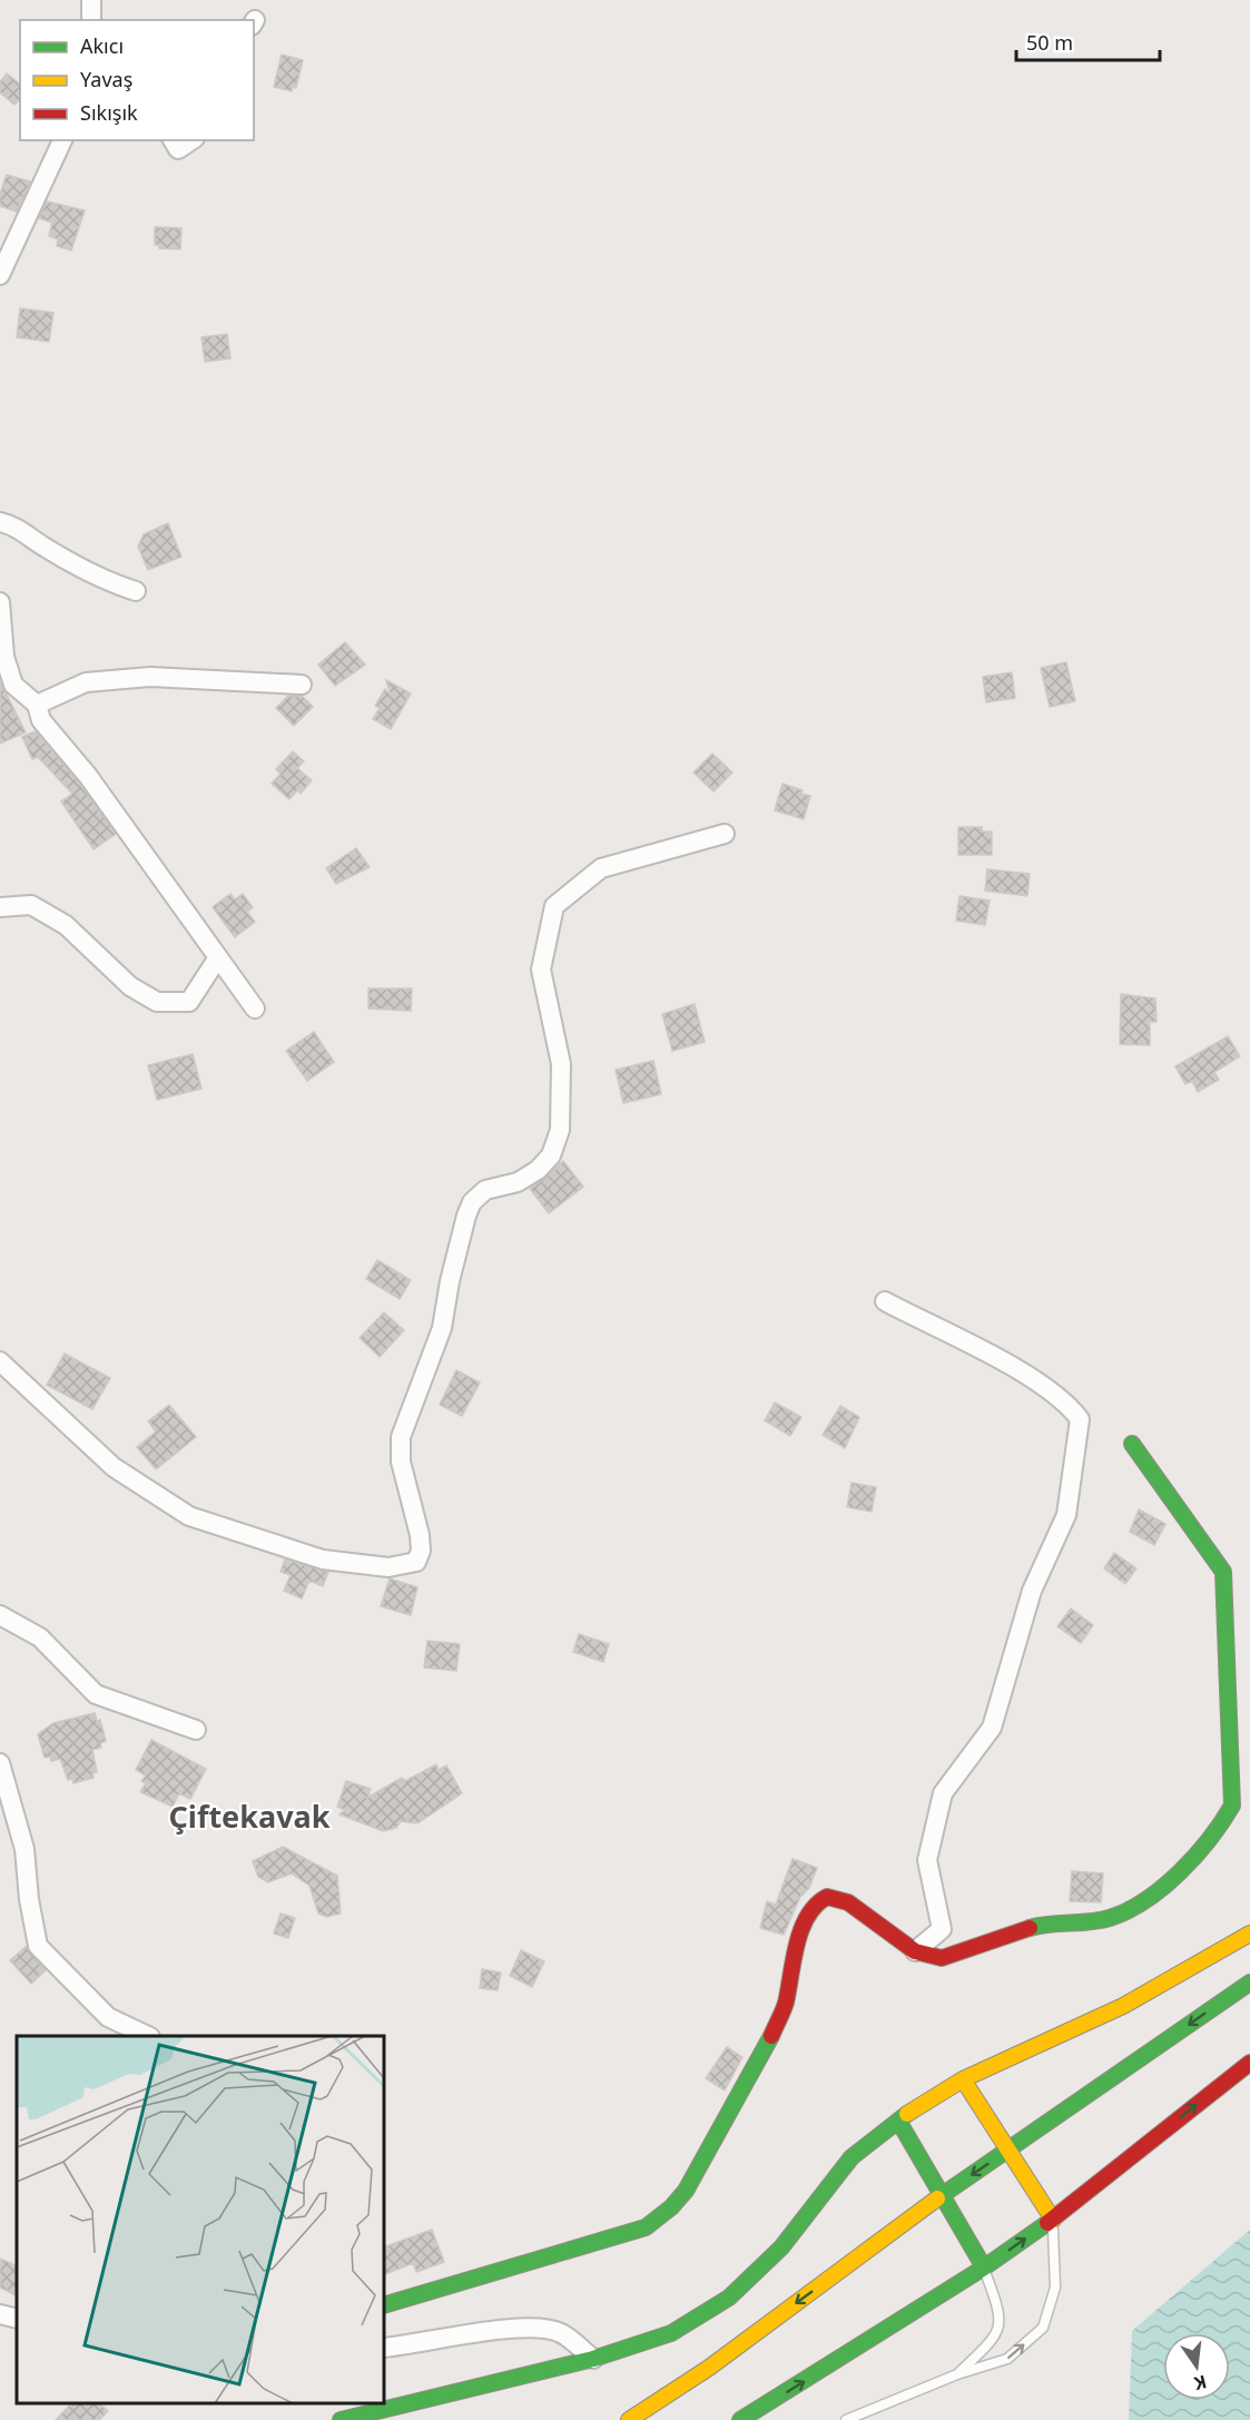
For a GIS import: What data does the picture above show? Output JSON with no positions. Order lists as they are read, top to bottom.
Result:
{
  "districts": ["Çiftekavak"],
  "legend": ["Akıcı", "Yavaş", "Sıkışık"],
  "scale_bar": "50 m",
  "north": "bottom"
}
